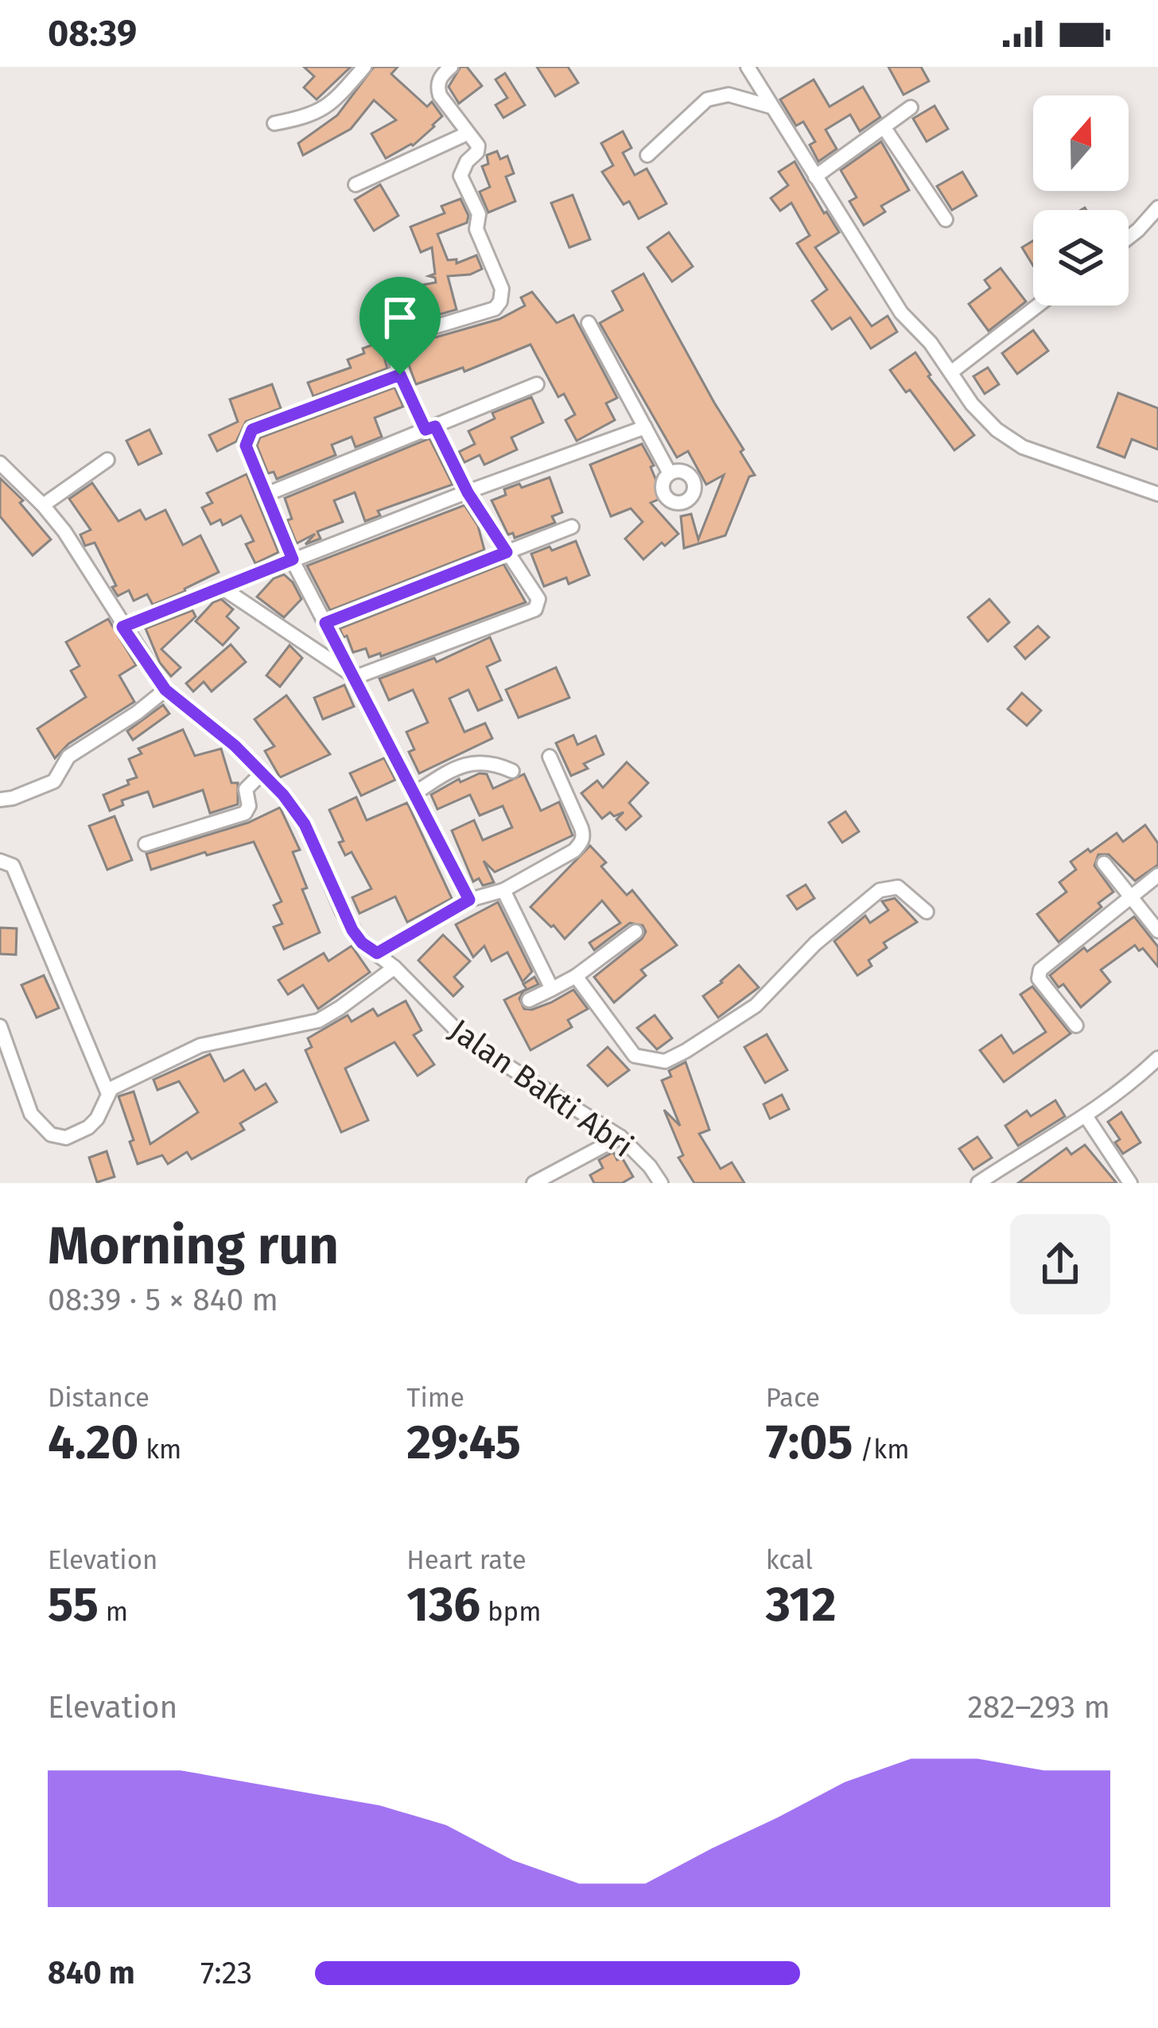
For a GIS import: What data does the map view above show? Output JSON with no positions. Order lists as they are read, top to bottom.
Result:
{
  "streets": {
    "street": ["Jalan Bakti Abri"]
  },
  "north": "top",
  "page": {
    "status": "08:39",
    "heading": ["Morning run", "08:39 · 5 × 840 m"],
    "stats": [
      ["Distance", "4.20 km"],
      ["Time", "29:45"],
      ["Pace", "7:05 /km"],
      ["Elevation", "55 m"],
      ["Heart rate", "136 bpm"],
      ["kcal", "312"]
    ],
    "chart": ["Elevation", "282–293 m"],
    "list": [
      {
        "name": "840 m",
        "note": "7:23"
      }
    ]
  }
}
